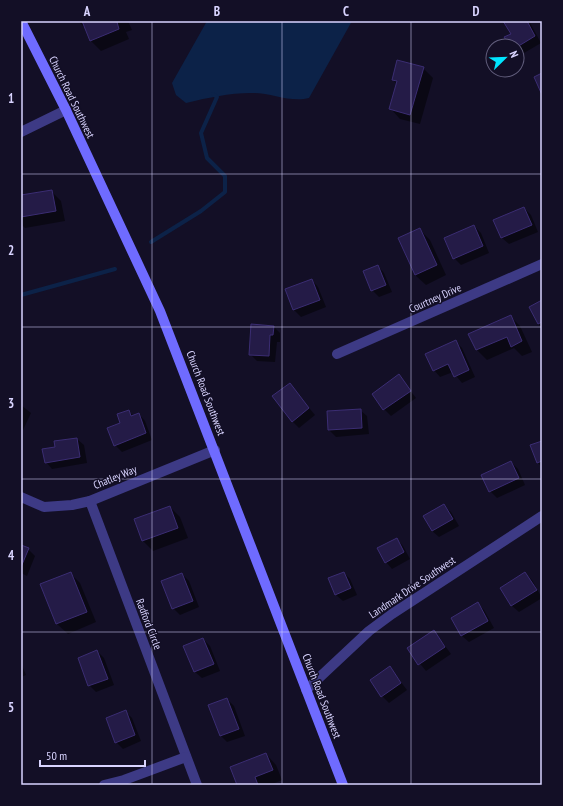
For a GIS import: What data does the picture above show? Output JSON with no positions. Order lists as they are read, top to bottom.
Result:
{
  "streets": {
    "street": [
      "Church Road Southwest",
      "Courtney Drive",
      "Chatley Way",
      "Landmark Drive Southwest",
      "Radford Circle"
    ]
  },
  "crossings": [
    ["Church Road Southwest", "Chatley Way"],
    ["Church Road Southwest", "Landmark Drive Southwest"],
    ["Chatley Way", "Radford Circle"]
  ],
  "scale_bar": "50 m",
  "north": "top right",
  "grid": {
    "columns": [
      "A",
      "B",
      "C",
      "D"
    ],
    "rows": [
      "1",
      "2",
      "3",
      "4",
      "5"
    ]
  }
}
